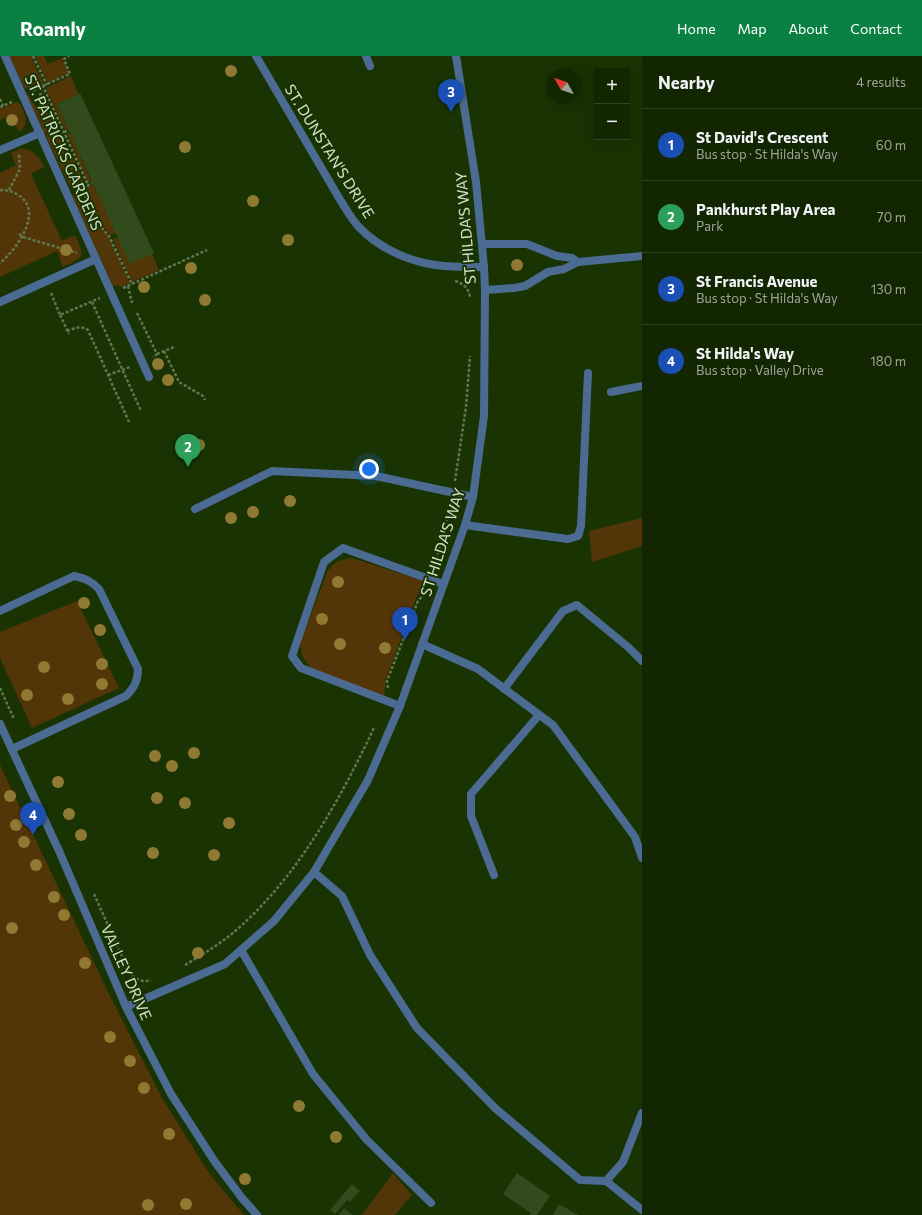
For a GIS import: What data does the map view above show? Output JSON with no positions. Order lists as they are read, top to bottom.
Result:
{
  "streets": {
    "street": [
      "ST. DUNSTAN'S DRIVE",
      "ST. PATRICKS GARDENS",
      "ST HILDA'S WAY",
      "VALLEY DRIVE"
    ]
  },
  "crossings": [
    ["ST. DUNSTAN'S DRIVE", "ST HILDA'S WAY"],
    ["ST HILDA'S WAY", "VALLEY DRIVE"]
  ],
  "north": "top left",
  "page": {
    "header": "Roamly",
    "nav": [
      "Home",
      "Map",
      "About",
      "Contact"
    ],
    "heading": ["Nearby", "4 results"],
    "map_buttons": ["+", "−"],
    "pins": [
      "3",
      "2",
      "1",
      "4"
    ],
    "list": [
      {
        "mark": "1",
        "name": "St David's Crescent",
        "note": "Bus stop · St Hilda's Way",
        "value": "60 m"
      },
      {
        "mark": "2",
        "name": "Pankhurst Play Area",
        "note": "Park",
        "value": "70 m"
      },
      {
        "mark": "3",
        "name": "St Francis Avenue",
        "note": "Bus stop · St Hilda's Way",
        "value": "130 m"
      },
      {
        "mark": "4",
        "name": "St Hilda's Way",
        "note": "Bus stop · Valley Drive",
        "value": "180 m"
      }
    ]
  }
}
